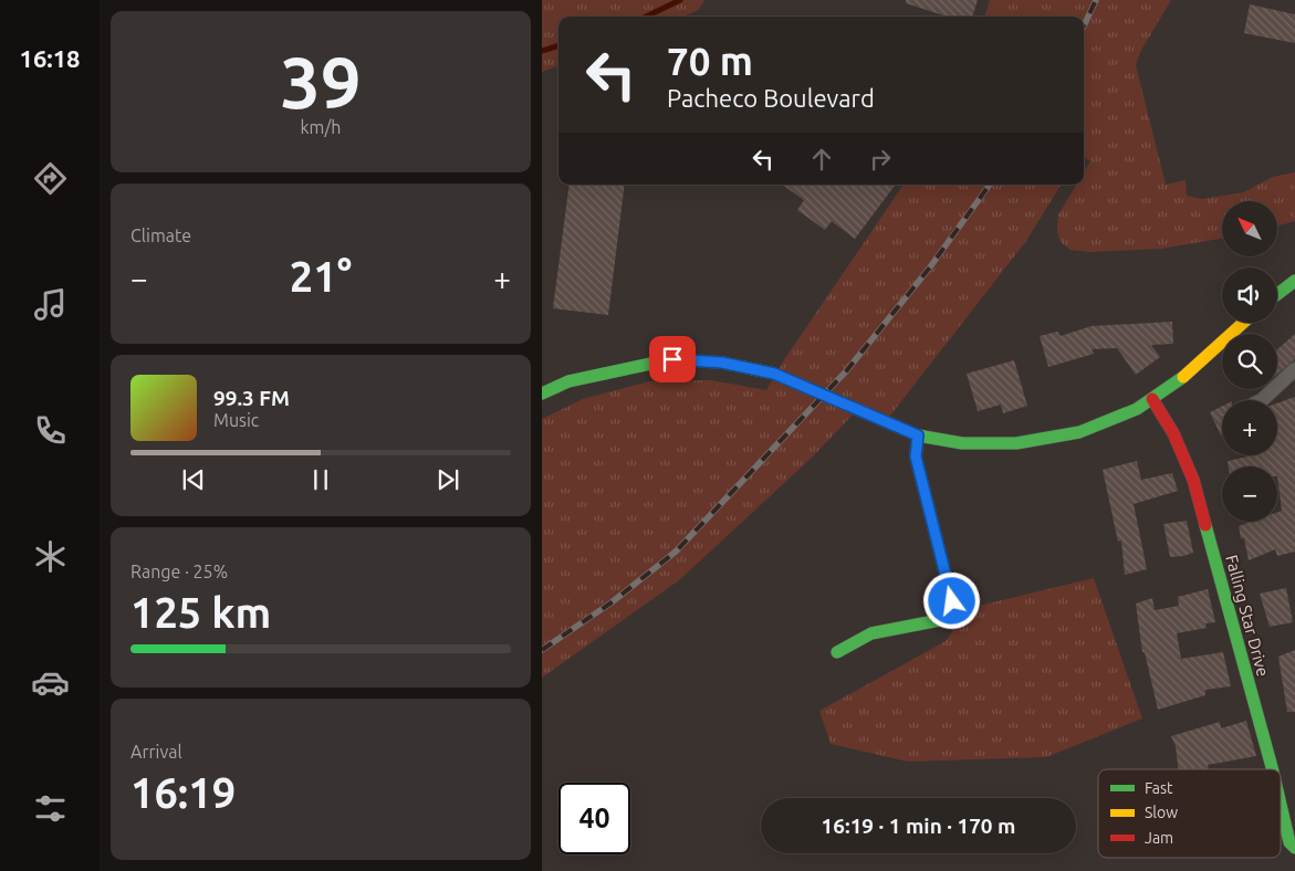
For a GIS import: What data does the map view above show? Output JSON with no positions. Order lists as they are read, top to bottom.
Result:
{
  "streets": {
    "main road": ["Falling Star Drive"]
  },
  "legend": ["Fast", "Slow", "Jam"],
  "north": "top left",
  "page": {
    "tabs": "16:18",
    "tile": [
      ["39", "km/h"],
      "Climate",
      ["Range · 25%", "125 km"],
      ["Arrival", "16:19"]
    ],
    "turn": ["70 m", "Pacheco Boulevard"],
    "map_buttons": ["+", "−"],
    "heat": ["−", "21°", "+"],
    "song": ["99.3 FM", "Music"],
    "limit": "40",
    "trip": "16:19 · 1 min · 170 m"
  }
}
